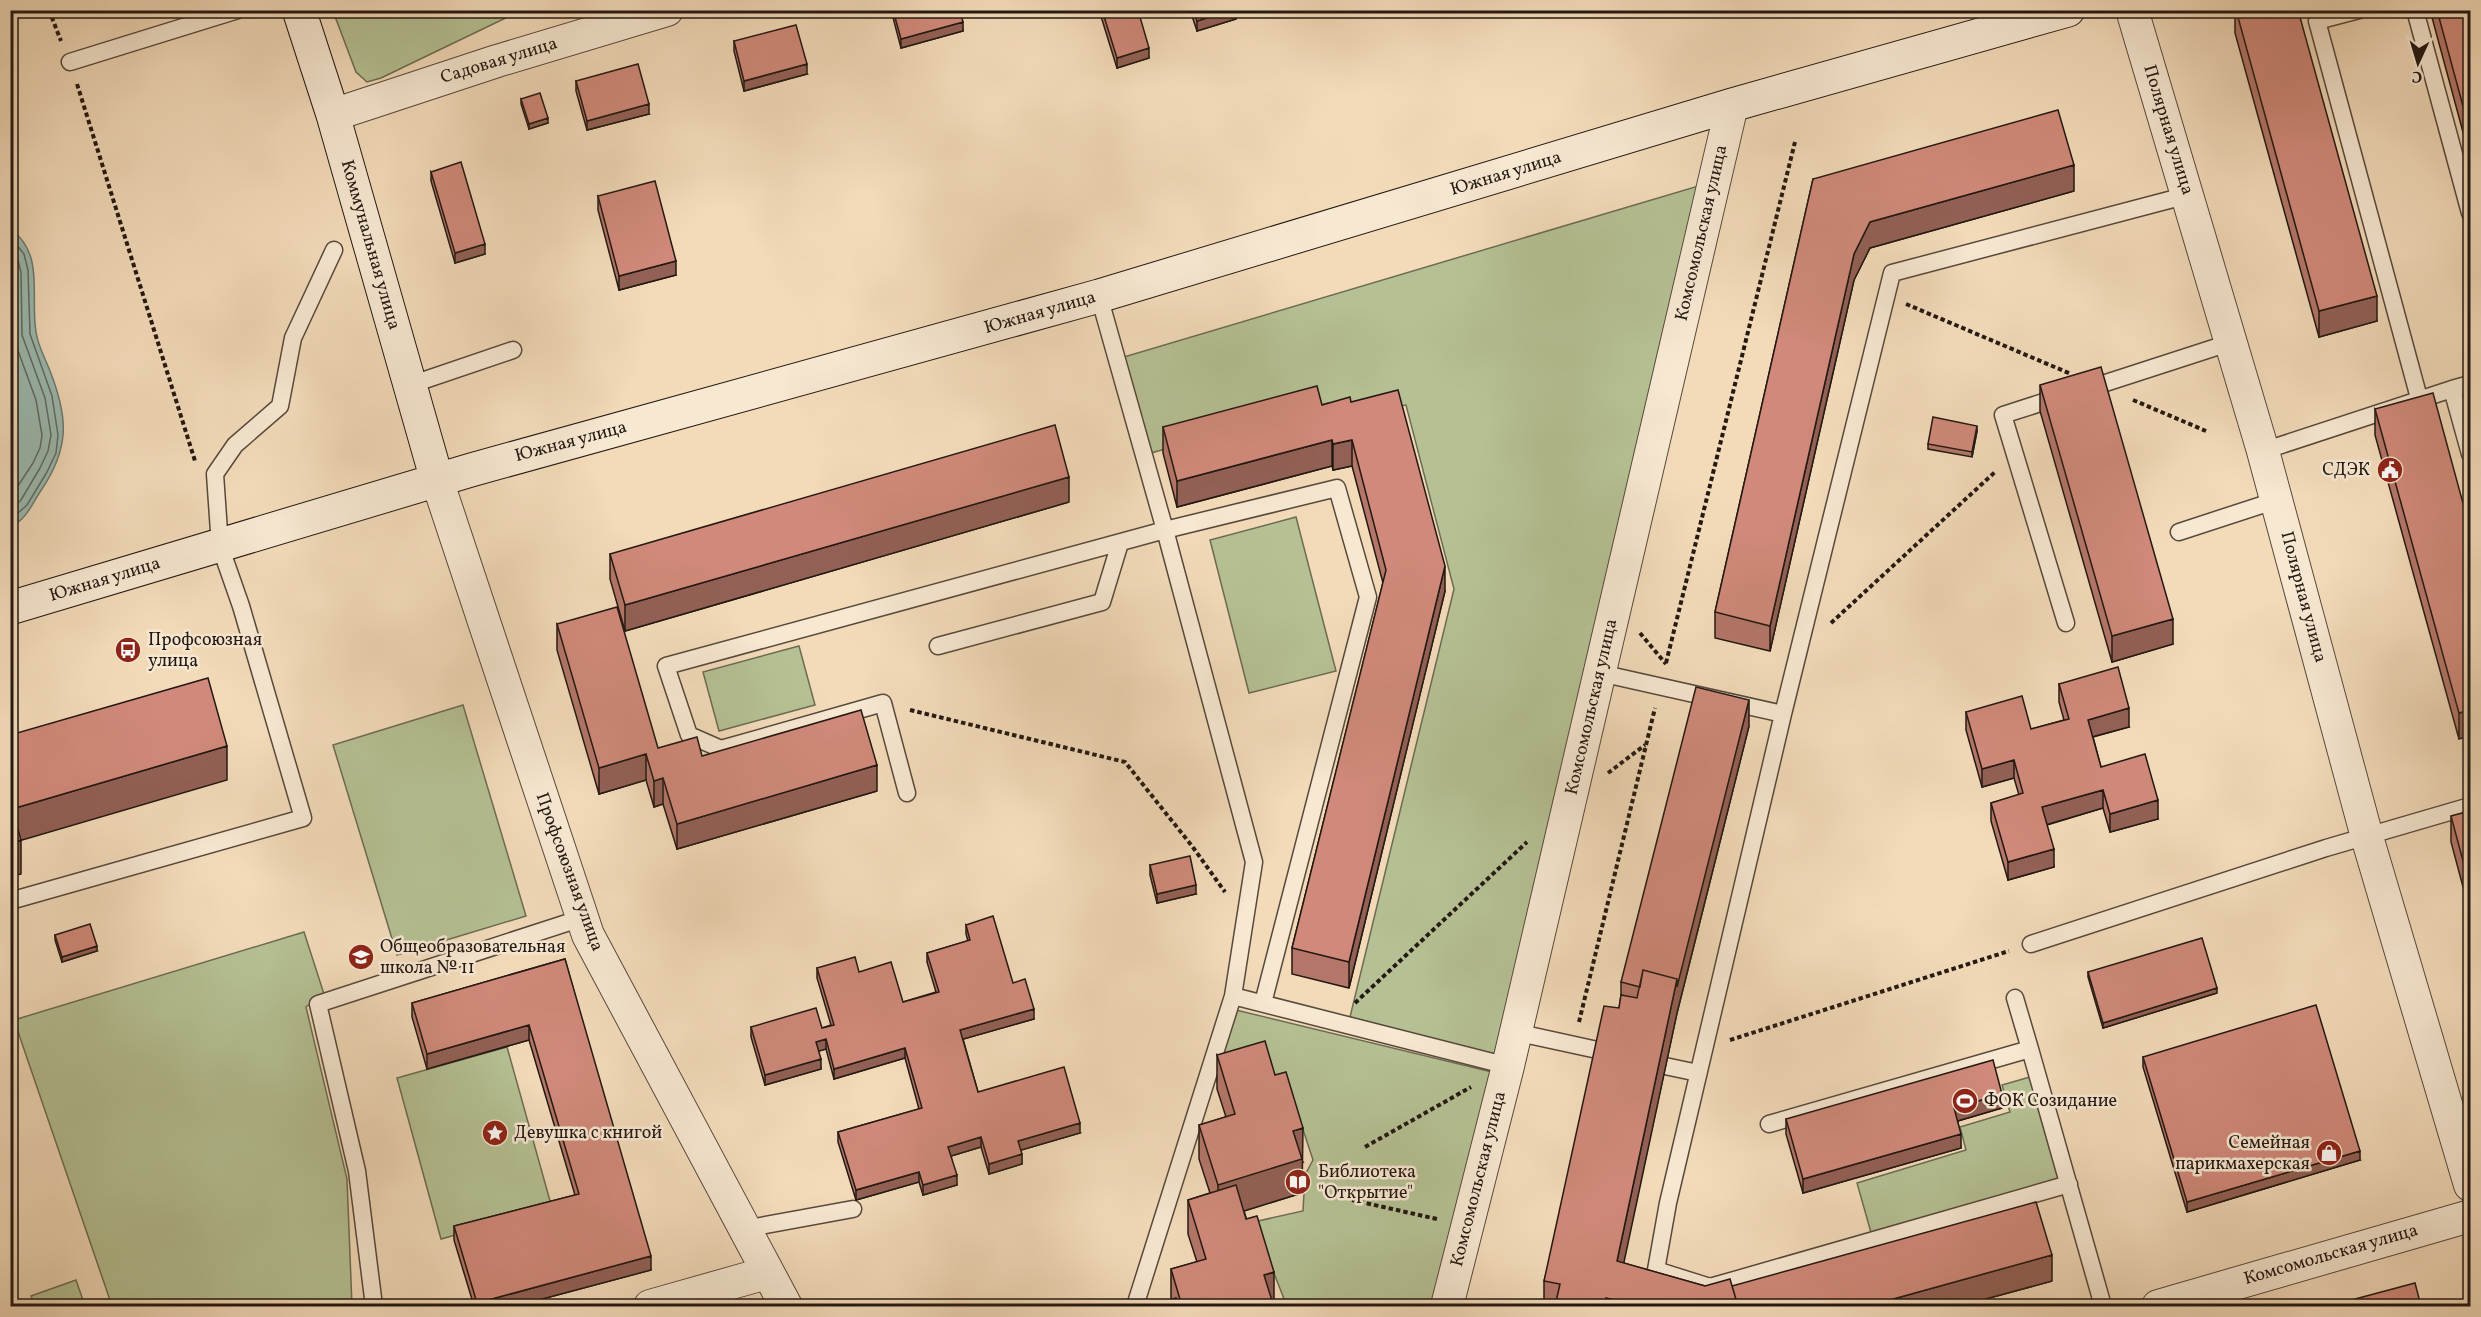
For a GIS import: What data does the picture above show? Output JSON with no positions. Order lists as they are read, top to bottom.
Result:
{
  "streets": {
    "main road": ["Южная улица", "Коммунальная улица"],
    "street": [
      "Садовая улица",
      "Полярная улица",
      "Комсомольская улица",
      "Профсоюзная улица"
    ]
  },
  "crossings": [
    ["Садовая улица", "Коммунальная улица"],
    ["Южная улица", "Комсомольская улица"],
    ["Южная улица", "Коммунальная улица"],
    ["Южная улица", "Профсоюзная улица"],
    ["Коммунальная улица", "Профсоюзная улица"]
  ],
  "places": {
    "public building": ["СДЭК"],
    "bus stop": ["Профсоюзная улица"],
    "school or university": ["Общеобразовательная школа № 11"],
    "sports": ["ФОК Созидание"],
    "place": ["Девушка с книгой"],
    "shop": ["Семейная парикмахерская"],
    "library": ["Библиотека \"Открытие\""]
  },
  "north": "bottom"
}
